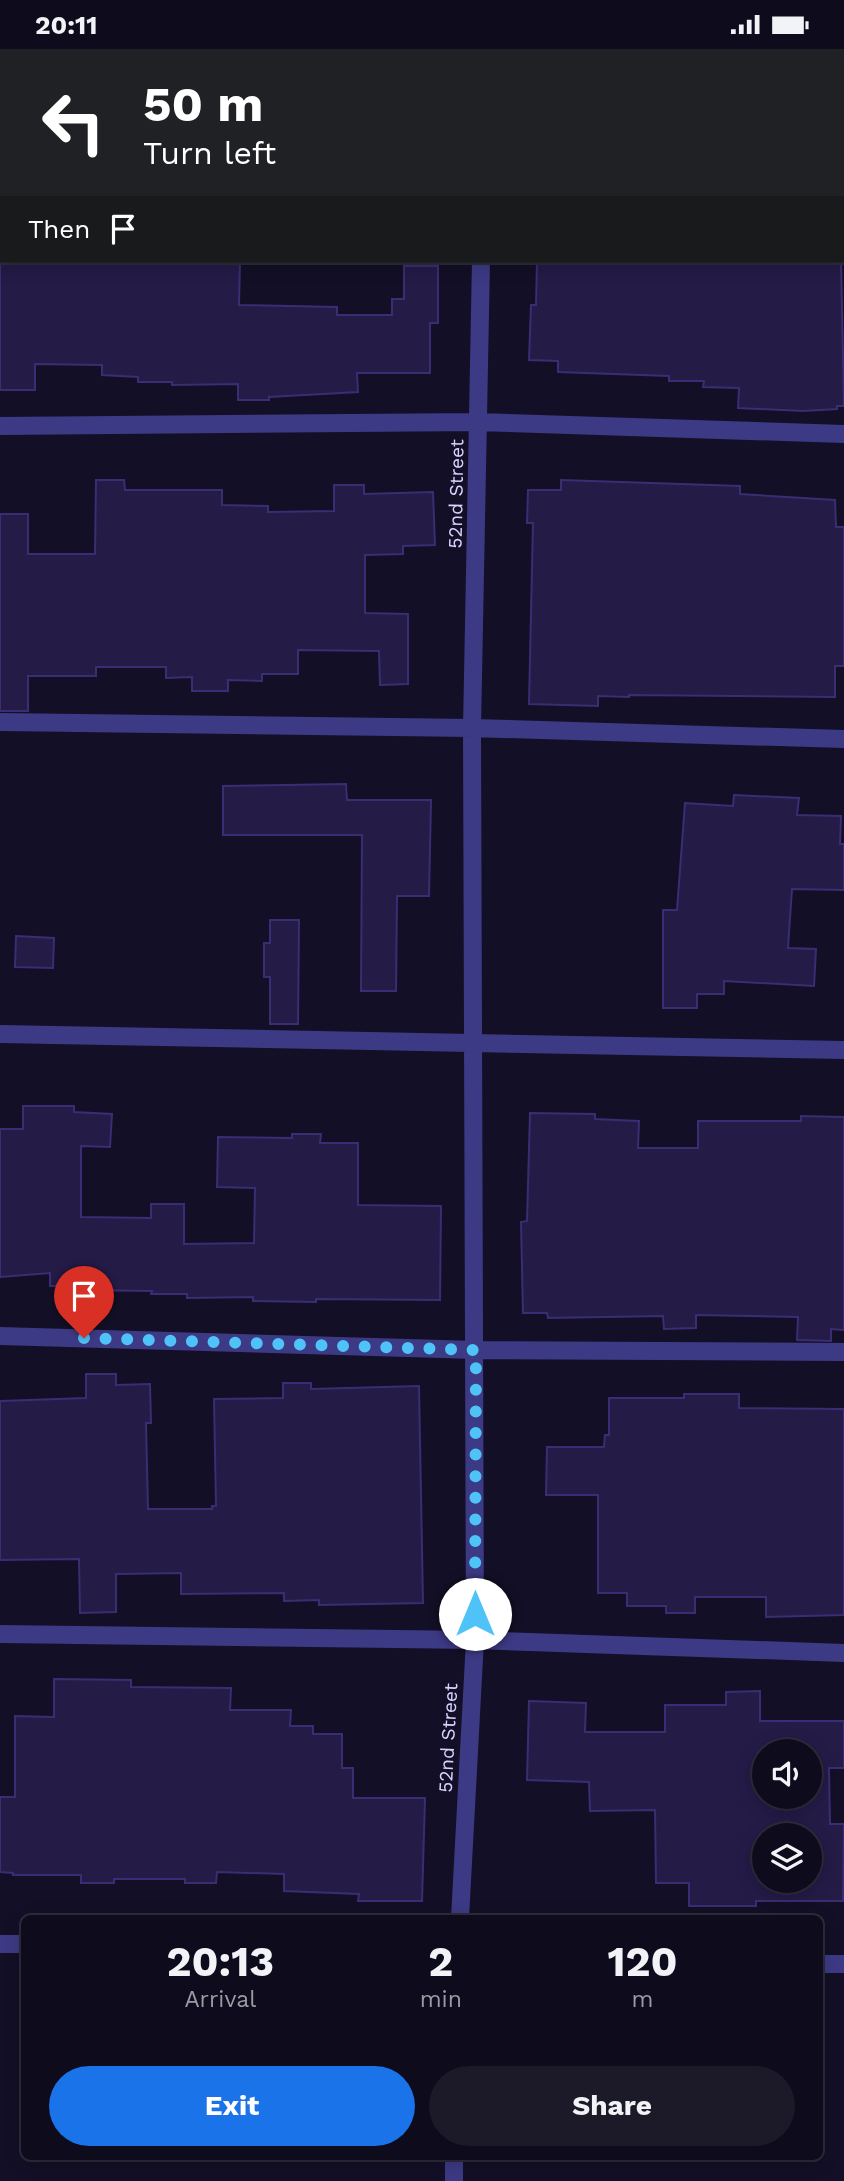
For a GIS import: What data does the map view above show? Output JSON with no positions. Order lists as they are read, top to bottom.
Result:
{
  "streets": {
    "street": ["52nd Street"]
  },
  "page": {
    "status": "20:11",
    "turn": ["50 m", "Turn left"],
    "then": "Then",
    "eta": [
      "20:13",
      "Arrival",
      "2",
      "min",
      "120",
      "m"
    ],
    "buttons": ["Exit", "Share"]
  }
}
